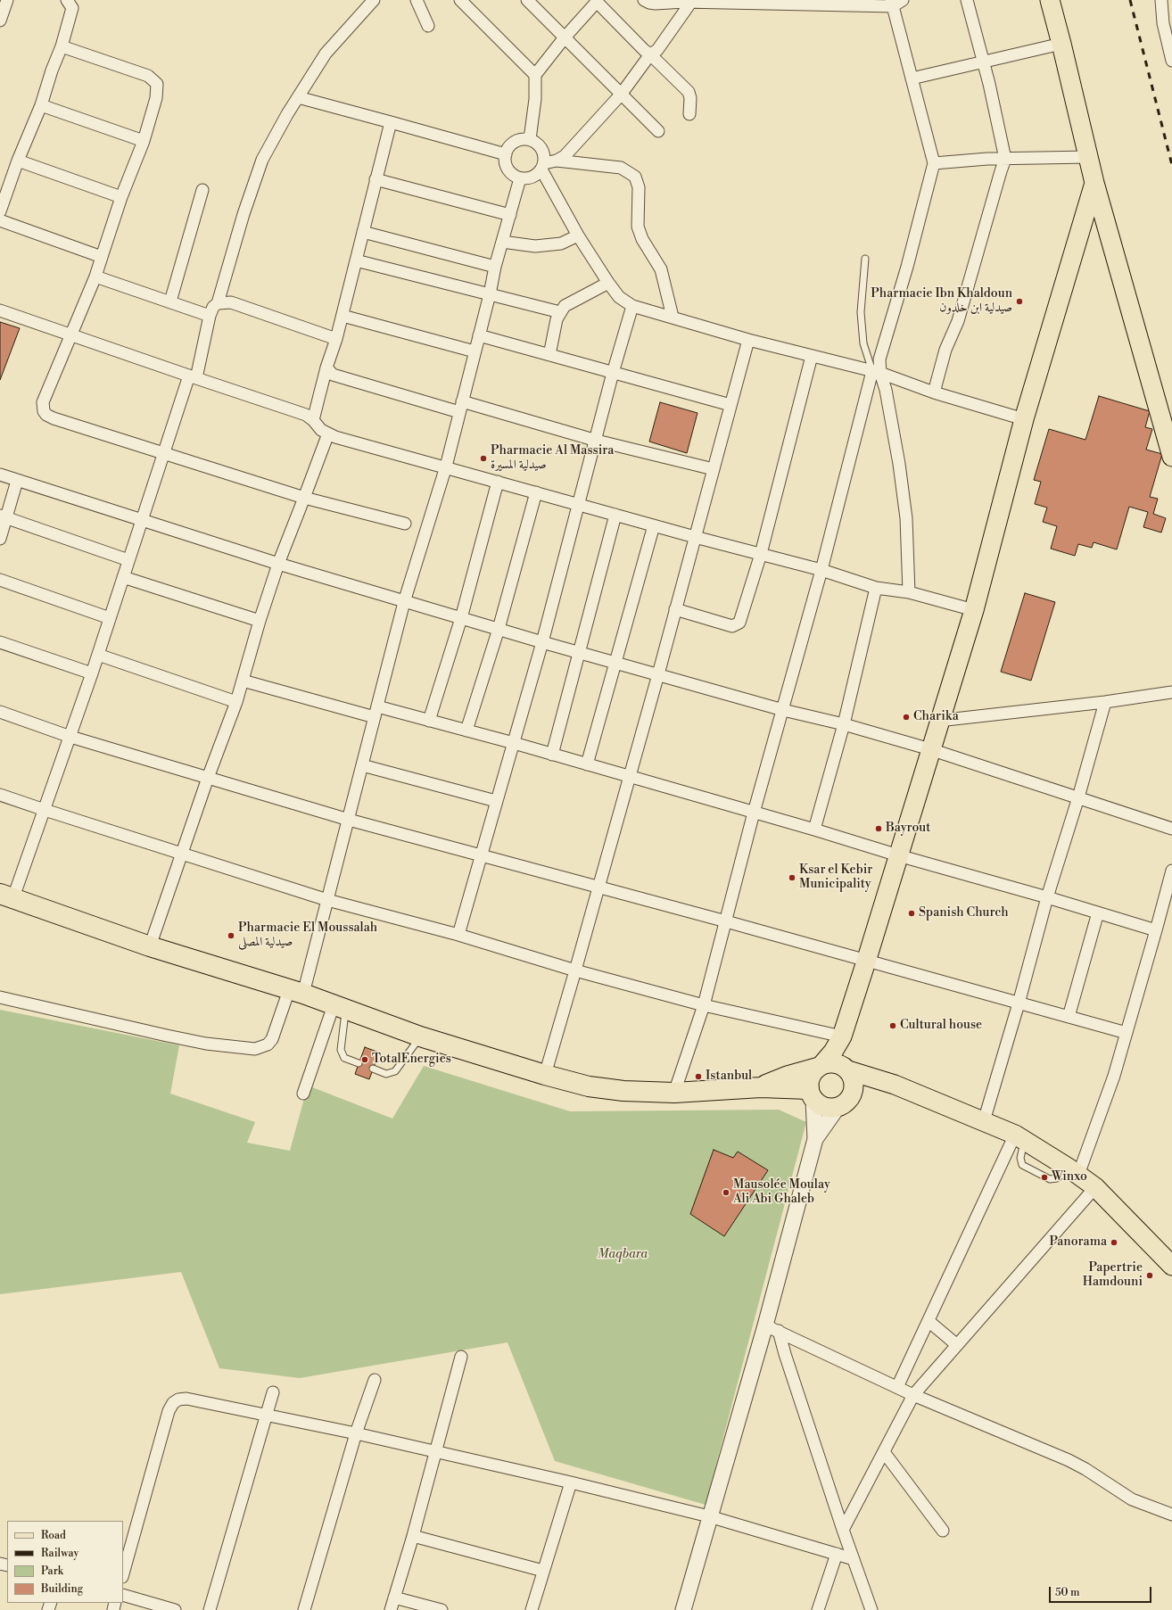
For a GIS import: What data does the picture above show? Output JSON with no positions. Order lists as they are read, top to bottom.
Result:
{
  "parks": ["Maqbara"],
  "places": [
    "Pharmacie Ibn Khaldoun صيدلية ابن خلدون",
    "Pharmacie Al Massira صيدلية المسيرة",
    "Charika",
    "Bayrout",
    "Ksar el Kebir Municipality",
    "Spanish Church",
    "Pharmacie El Moussalah صيدلية المصلى",
    "Cultural house",
    "TotalEnergies",
    "Istanbul",
    "Winxo",
    "Mausolée Moulay Ali Abi Ghaleb",
    "Panorama",
    "Papertrie Hamdouni"
  ],
  "legend": [
    "Road",
    "Railway",
    "Park",
    "Building"
  ],
  "scale_bar": "50 m"
}
